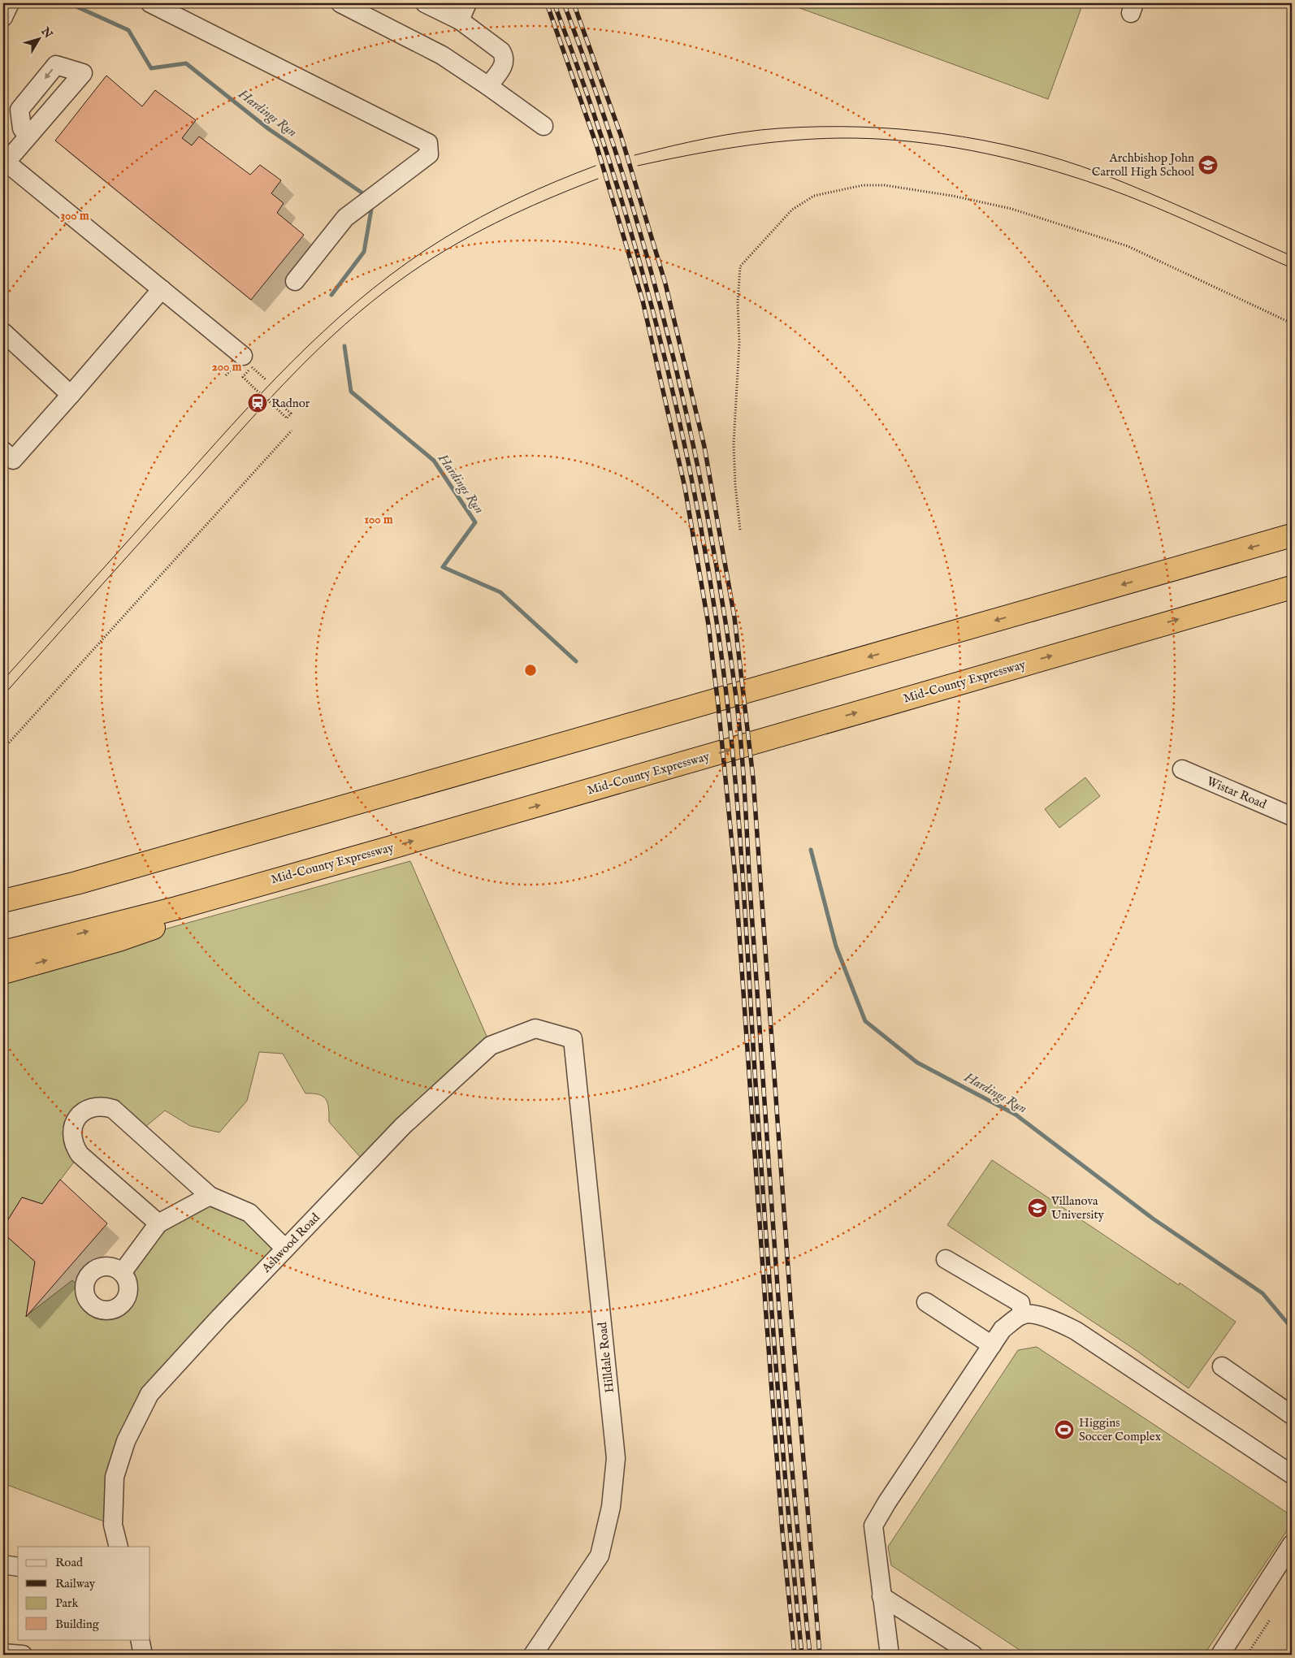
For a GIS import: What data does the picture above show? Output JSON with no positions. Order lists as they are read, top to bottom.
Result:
{
  "streets": {
    "highway": ["Mid-County Expressway"],
    "street": ["Wistar Road", "Ashwood Road", "Hilldale Road"]
  },
  "crossings": [
    ["Ashwood Road", "Hilldale Road"]
  ],
  "water": ["Hardings Run"],
  "places": {
    "school or university": ["Archbishop John Carroll High School", "Villanova University"],
    "station": ["Radnor"],
    "sports": ["Higgins Soccer Complex"]
  },
  "legend": [
    "Road",
    "Railway",
    "Park",
    "Building"
  ],
  "north": "top right",
  "rings": ["300 m", "200 m", "100 m"]
}
